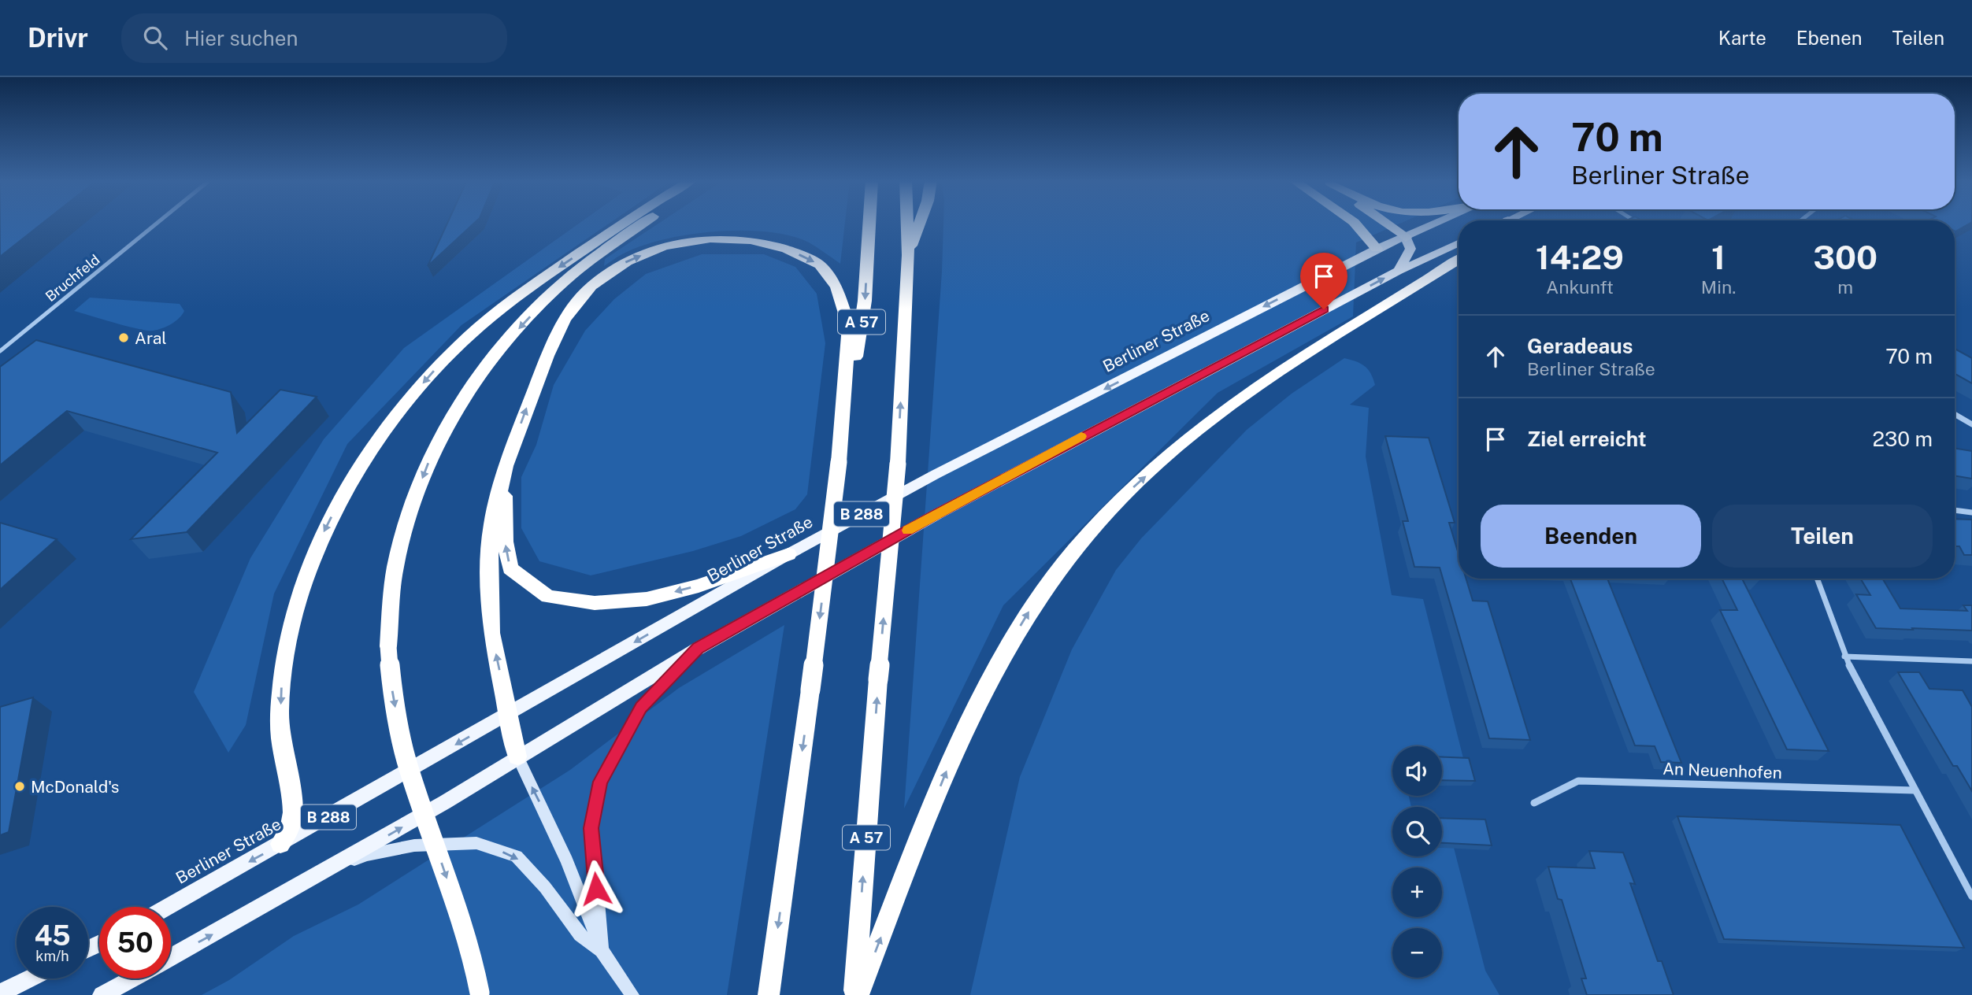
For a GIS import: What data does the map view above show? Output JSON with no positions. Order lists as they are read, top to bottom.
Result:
{
  "streets": {
    "highway": ["A 57"],
    "main road": ["Berliner Straße", "B 288"],
    "street": ["Bruchfeld", "An Neuenhofen"]
  },
  "places": ["Aral", "McDonald's"],
  "page": {
    "header": "Drivr",
    "search": "Hier suchen",
    "nav": ["Karte", "Ebenen", "Teilen"],
    "turn": ["70 m", "Berliner Straße"],
    "eta": [
      "14:29",
      "Ankunft",
      "1",
      "Min.",
      "300",
      "m"
    ],
    "list": [
      {
        "name": "Geradeaus",
        "note": "Berliner Straße",
        "value": "70 m"
      },
      {
        "name": "Ziel erreicht",
        "value": "230 m"
      }
    ],
    "buttons": ["Beenden", "Teilen"],
    "map_buttons": ["+", "−"],
    "speed": "45 km/h",
    "limit": "50"
  }
}
